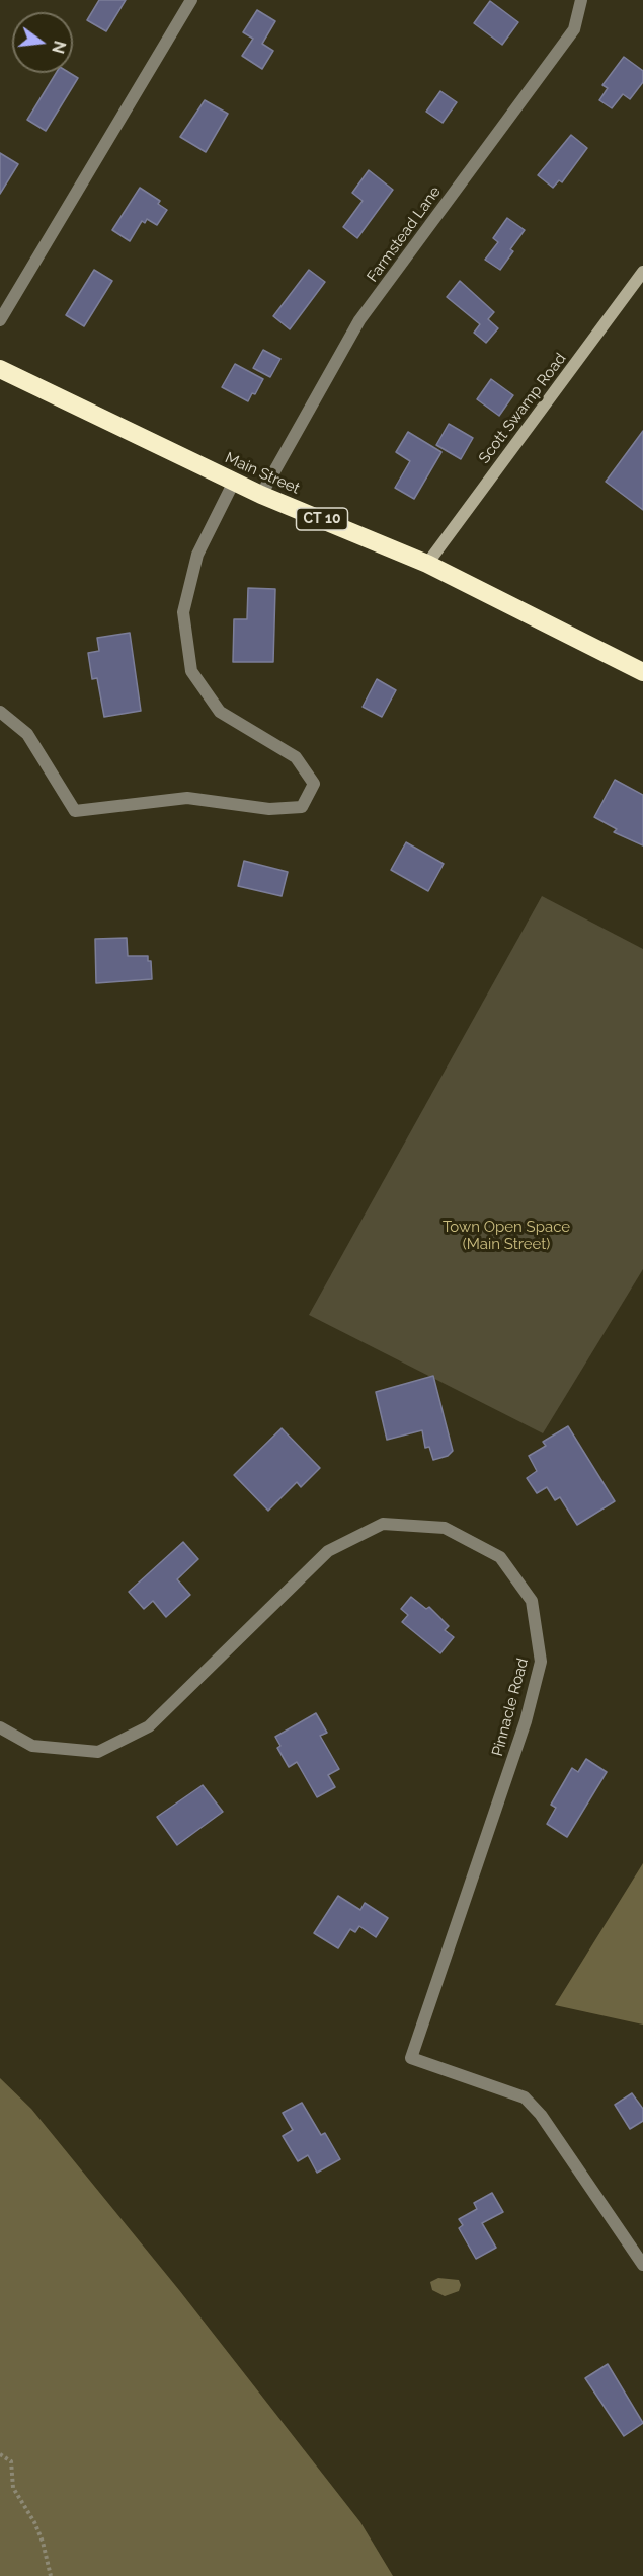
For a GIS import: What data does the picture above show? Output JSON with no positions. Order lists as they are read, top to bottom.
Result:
{
  "streets": {
    "highway": ["Main Street", "CT 10"],
    "main road": ["Scott Swamp Road"],
    "street": ["Farmstead Lane", "Pinnacle Road"]
  },
  "crossings": [
    ["Farmstead Lane", "Main Street"],
    ["Scott Swamp Road", "Main Street"]
  ],
  "parks": ["Town Open Space (Main Street)"],
  "north": "right"
}
